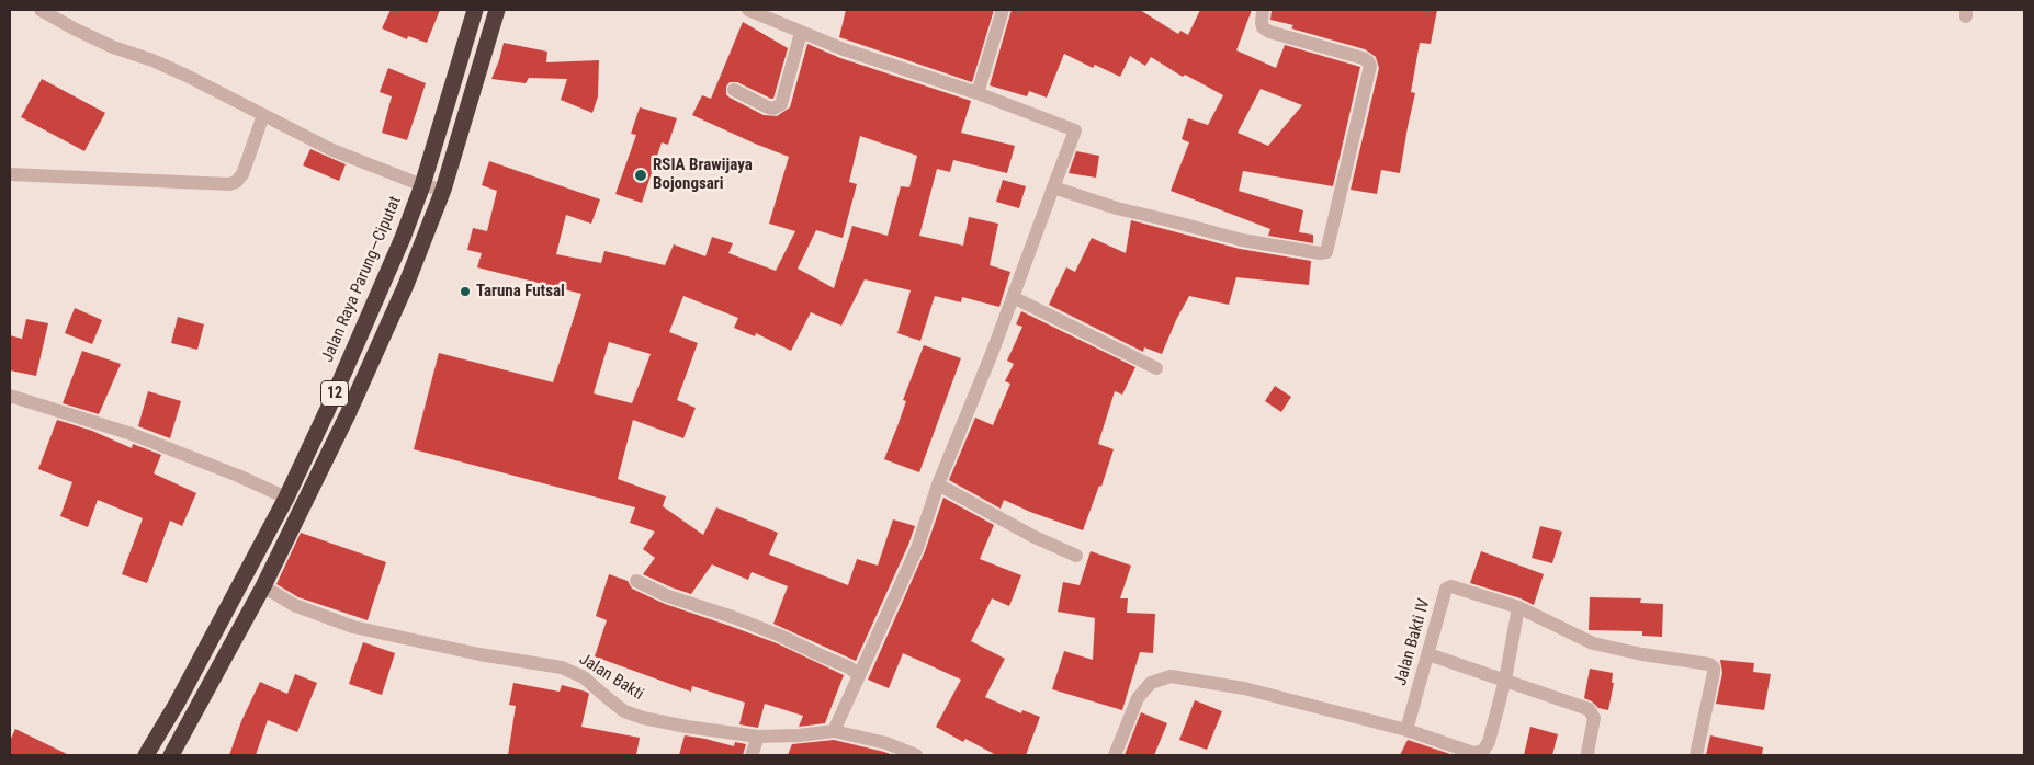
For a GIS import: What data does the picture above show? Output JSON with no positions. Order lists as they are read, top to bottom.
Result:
{
  "streets": {
    "highway": ["Jalan Raya Parung—Ciputat", "12"],
    "street": ["Jalan Bakti IV", "Jalan Bakti"]
  },
  "crossings": [
    ["12", "Jalan Bakti"]
  ],
  "places": ["RSIA Brawijaya Bojongsari", "Taruna Futsal"]
}
